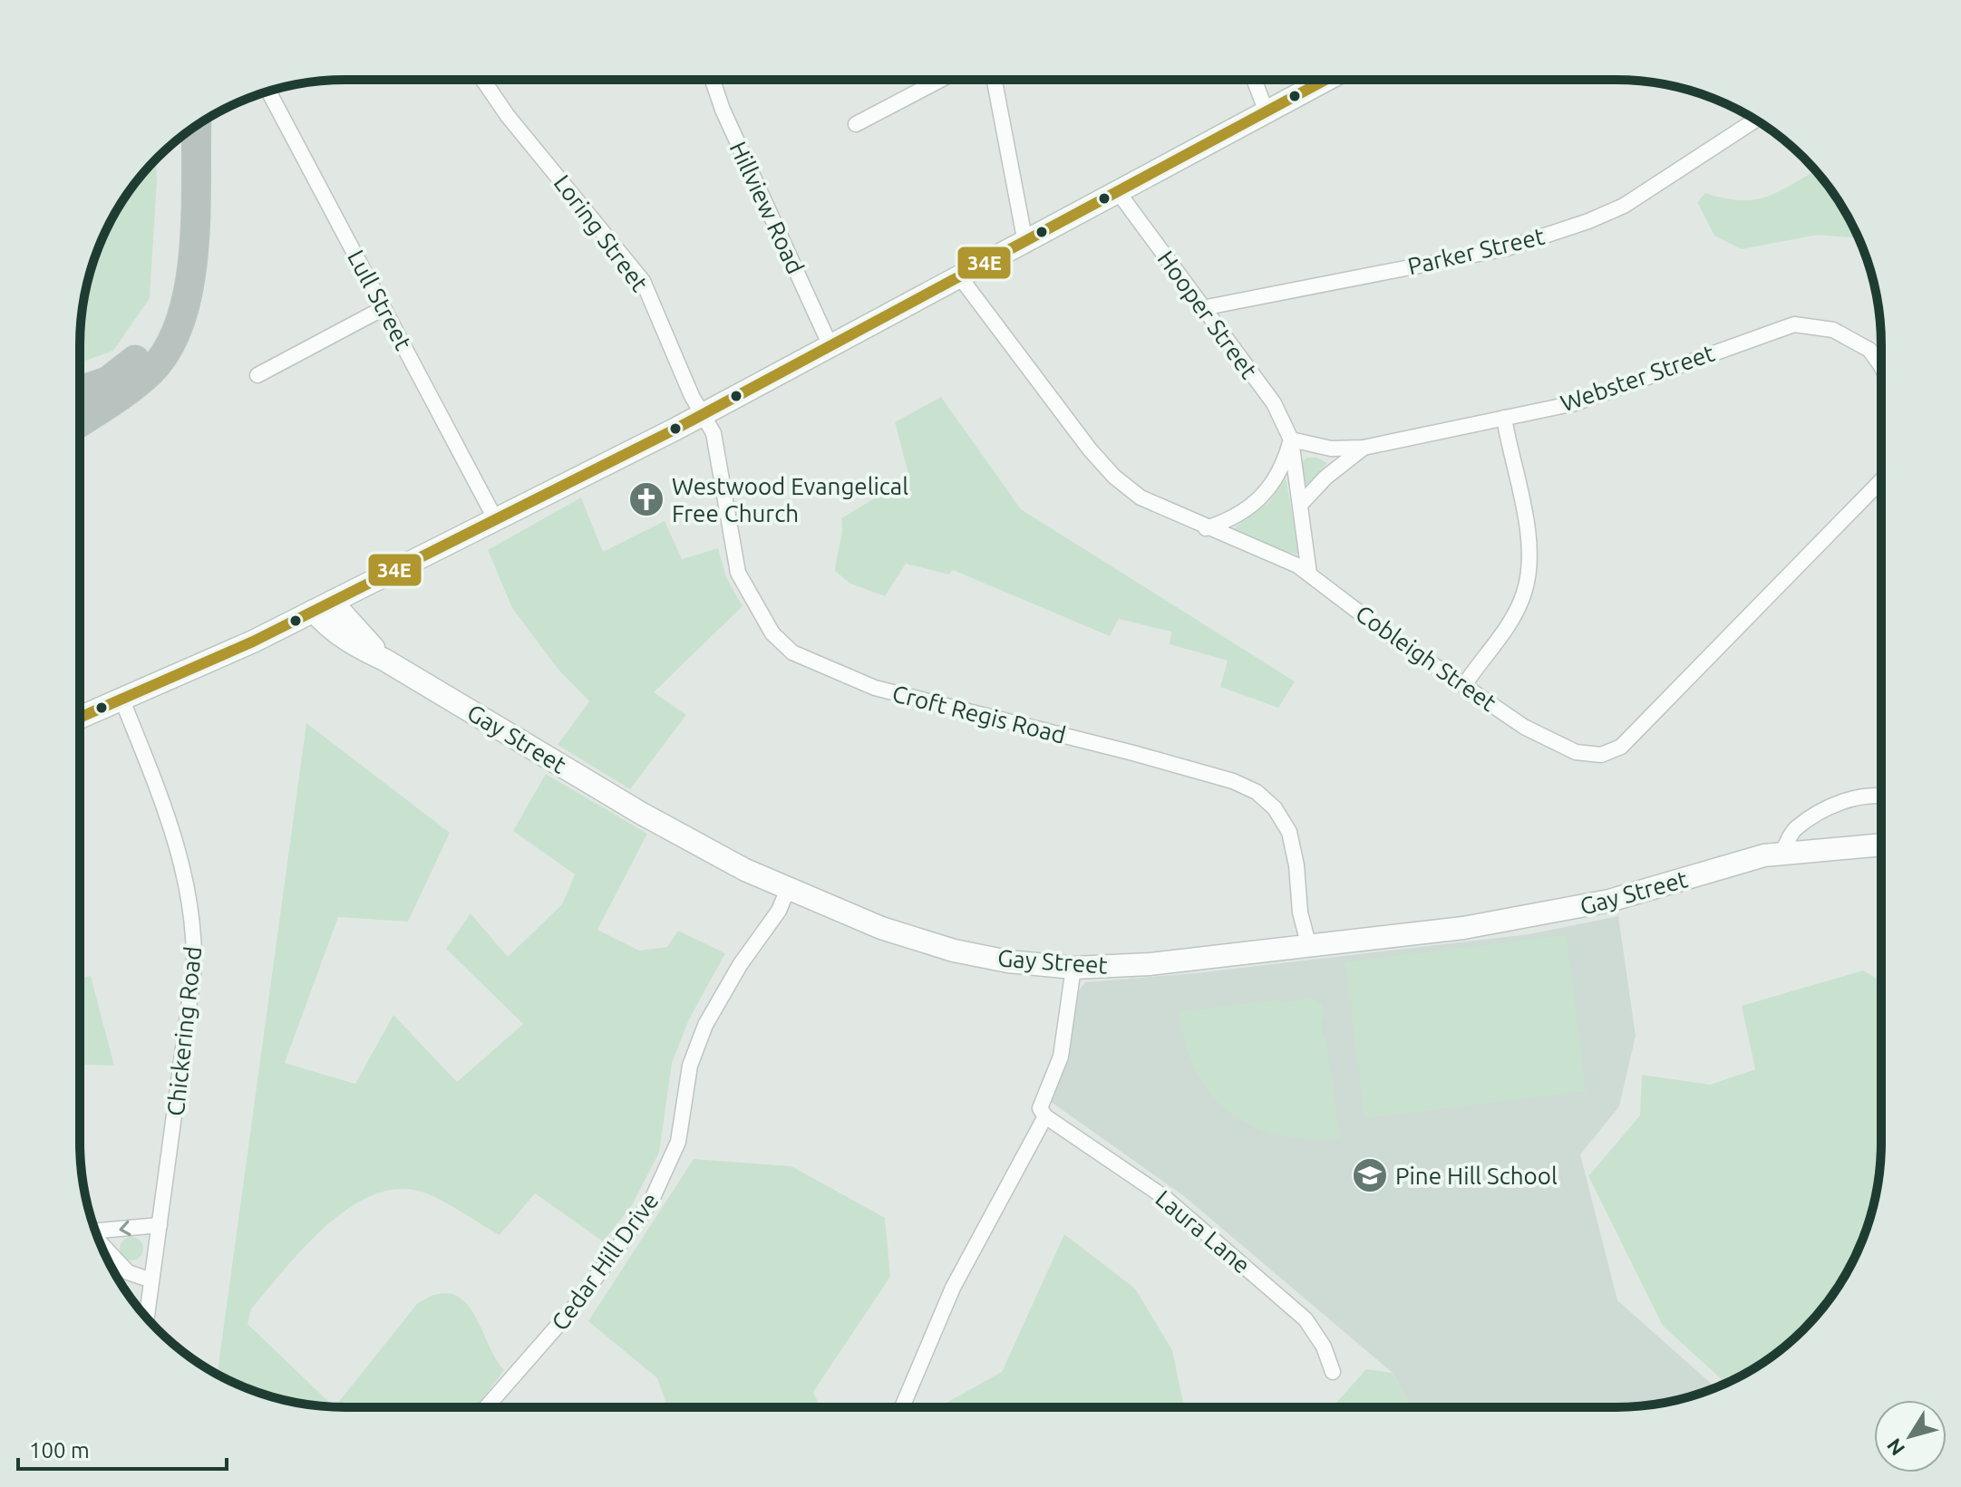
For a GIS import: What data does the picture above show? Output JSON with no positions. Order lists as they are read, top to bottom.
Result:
{
  "streets": {
    "street": [
      "Hillview Road",
      "Loring Street",
      "Parker Street",
      "Lull Street",
      "Hooper Street",
      "Webster Street",
      "Cobleigh Street",
      "Croft Regis Road",
      "Gay Street",
      "Chickering Road",
      "Laura Lane",
      "Cedar Hill Drive"
    ]
  },
  "crossings": [
    ["Loring Street", "Croft Regis Road"],
    ["Parker Street", "Hooper Street"],
    ["Hooper Street", "Webster Street"],
    ["Hooper Street", "Cobleigh Street"],
    ["Croft Regis Road", "Gay Street"],
    ["Gay Street", "Cedar Hill Drive"]
  ],
  "places": {
    "church": ["Westwood Evangelical Free Church"],
    "school or university": ["Pine Hill School"]
  },
  "lines": ["transit line 34E"],
  "scale_bar": "100 m",
  "north": "bottom left"
}
